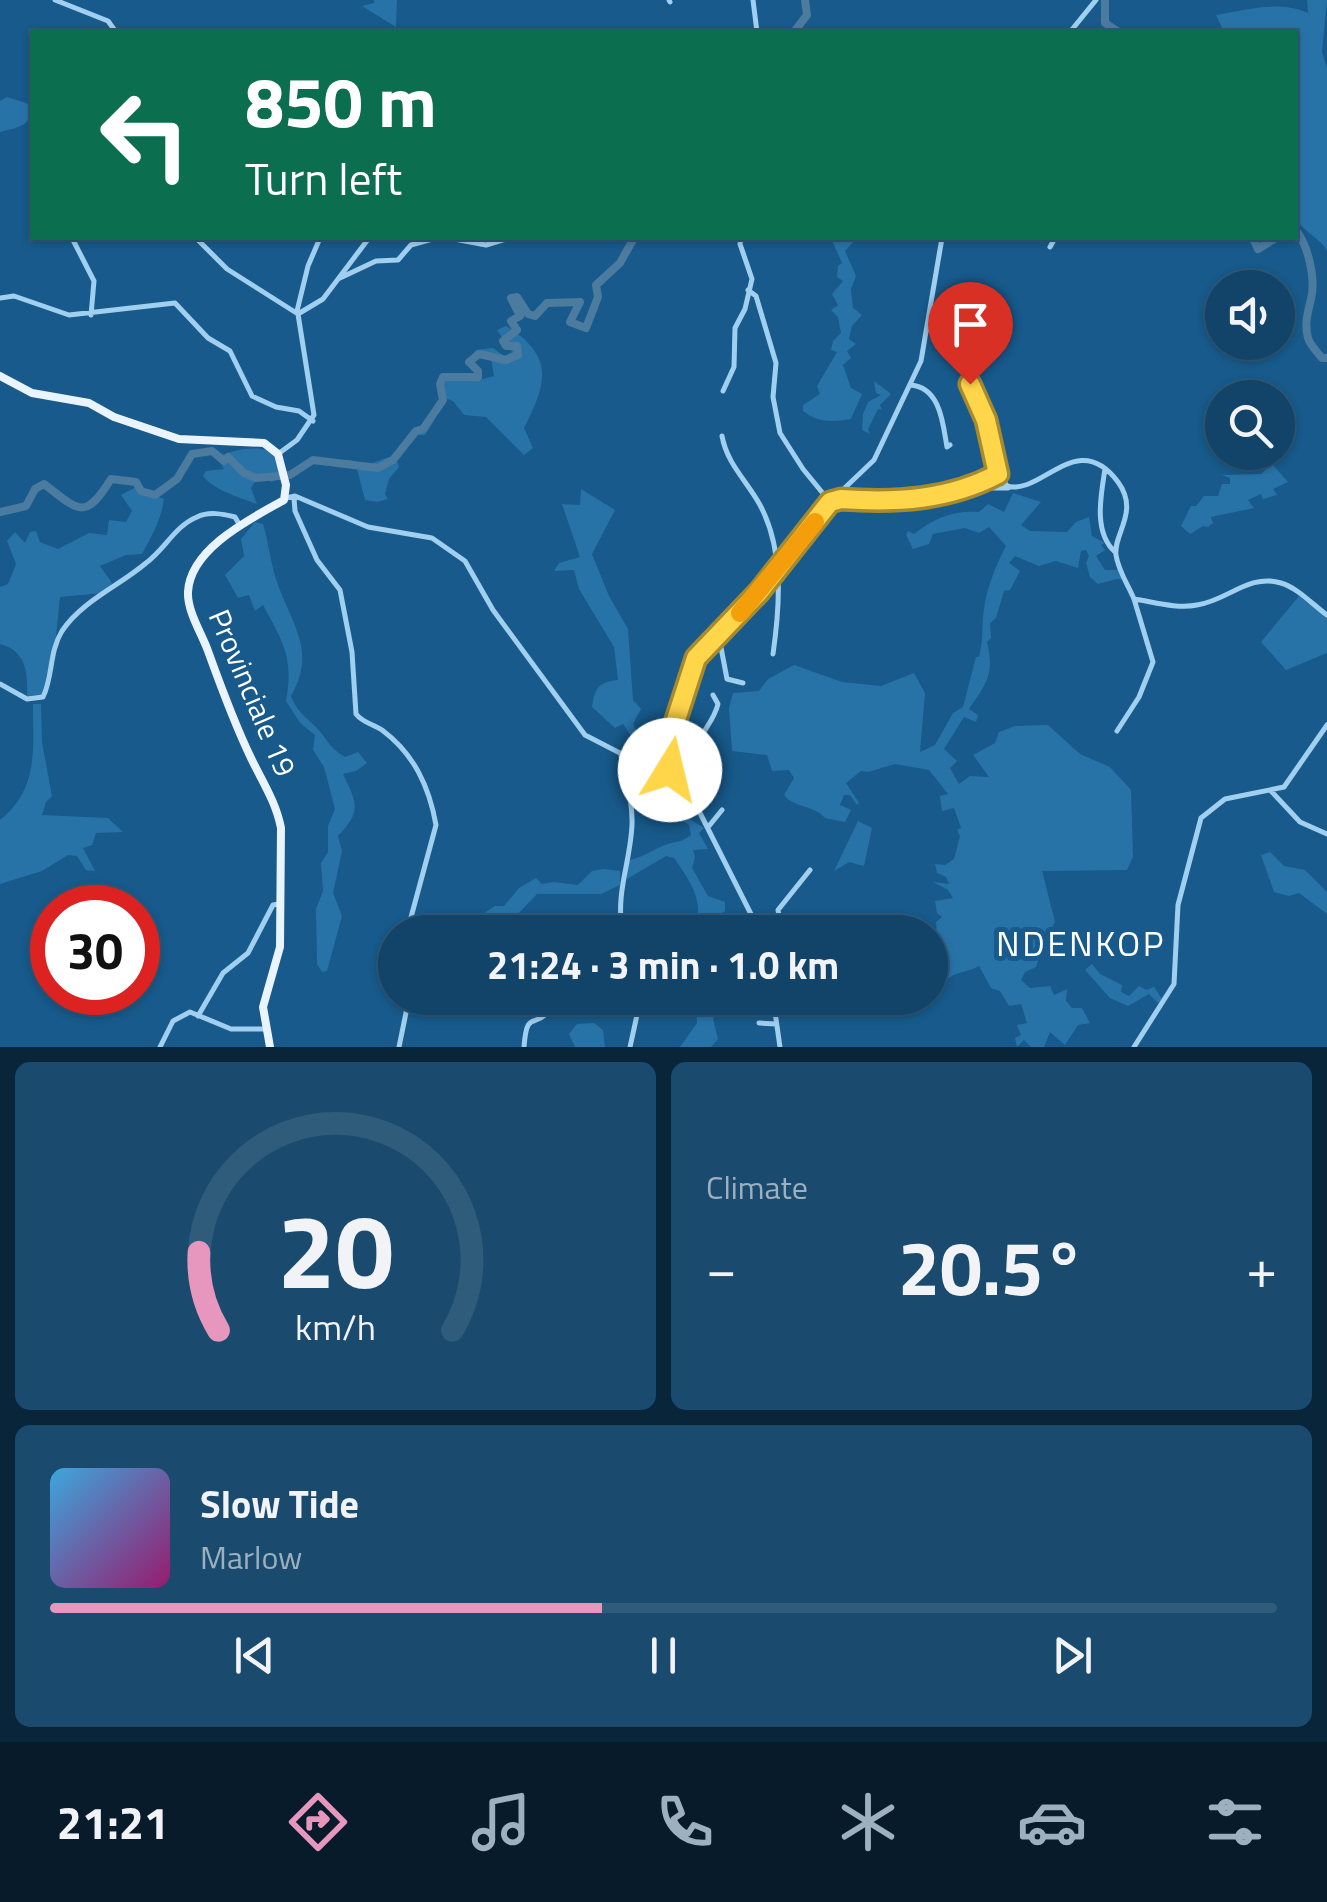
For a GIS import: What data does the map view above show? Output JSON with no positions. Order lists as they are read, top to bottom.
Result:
{
  "streets": {
    "main road": ["Provinciale 19"]
  },
  "districts": ["NDENKOP"],
  "page": {
    "turn": ["850 m", "Turn left"],
    "limit": "30",
    "trip": "21:24 · 3 min · 1.0 km",
    "tile": "Climate",
    "heat": ["−", "20.5°", "+"],
    "song": ["Slow Tide", "Marlow"],
    "tabs": "21:21",
    "gauge": ["20", "km/h"]
  }
}
